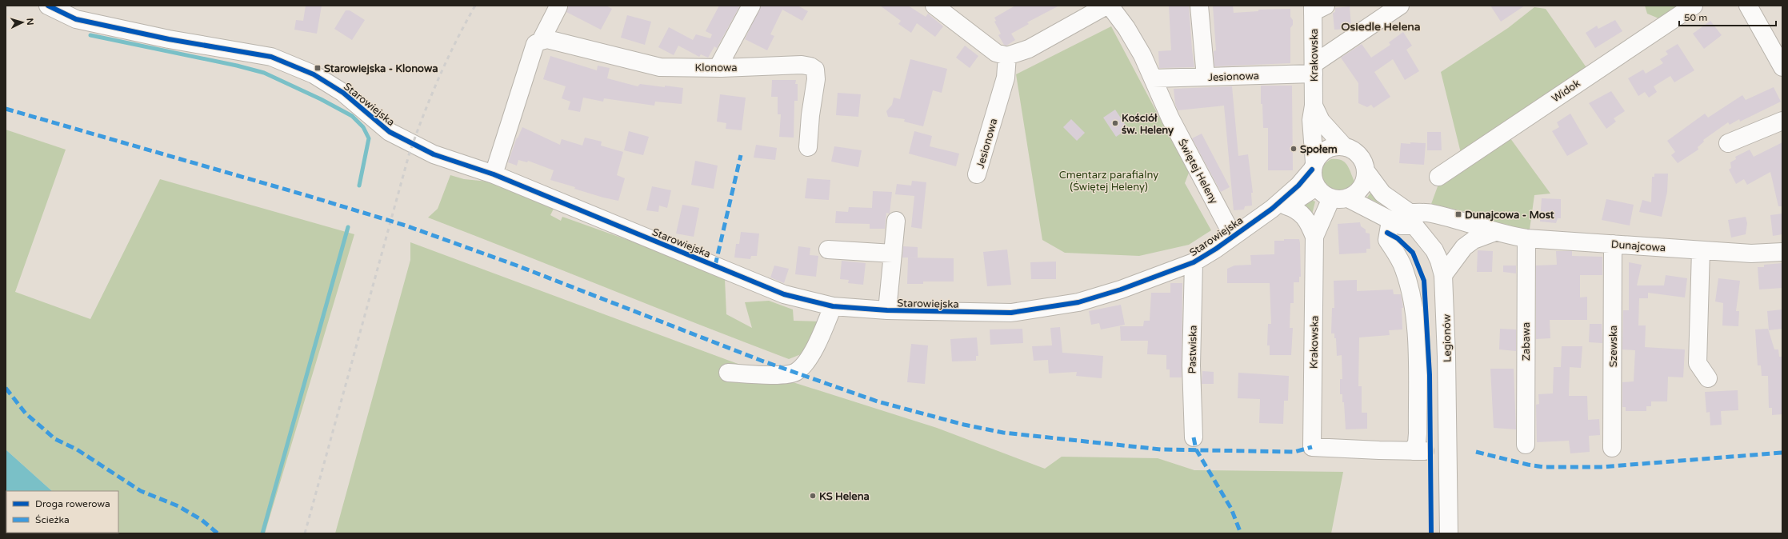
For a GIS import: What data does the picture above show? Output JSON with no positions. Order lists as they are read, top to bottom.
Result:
{
  "streets": {
    "street": [
      "Krakowska",
      "Klonowa",
      "Jesionowa",
      "Widok",
      "Starowiejska",
      "Świętej Heleny",
      "Dunajcowa",
      "Legionów",
      "Zabawa",
      "Szewska",
      "Pastwiska"
    ]
  },
  "crossings": [
    ["Krakowska", "Jesionowa"],
    ["Krakowska", "Starowiejska"],
    ["Jesionowa", "Świętej Heleny"],
    ["Starowiejska", "Świętej Heleny"],
    ["Starowiejska", "Pastwiska"],
    ["Dunajcowa", "Legionów"],
    ["Dunajcowa", "Zabawa"],
    ["Dunajcowa", "Szewska"]
  ],
  "districts": ["Osiedle Helena"],
  "parks": ["Cmentarz parafialny (Świętej Heleny)"],
  "places": {
    "transit": ["Starowiejska - Klonowa", "Dunajcowa - Most"],
    "other": ["Kościół św. Heleny", "Społem", "KS Helena"]
  },
  "legend": ["Droga rowerowa", "Ścieżka"],
  "scale_bar": "50 m",
  "north": "right"
}
